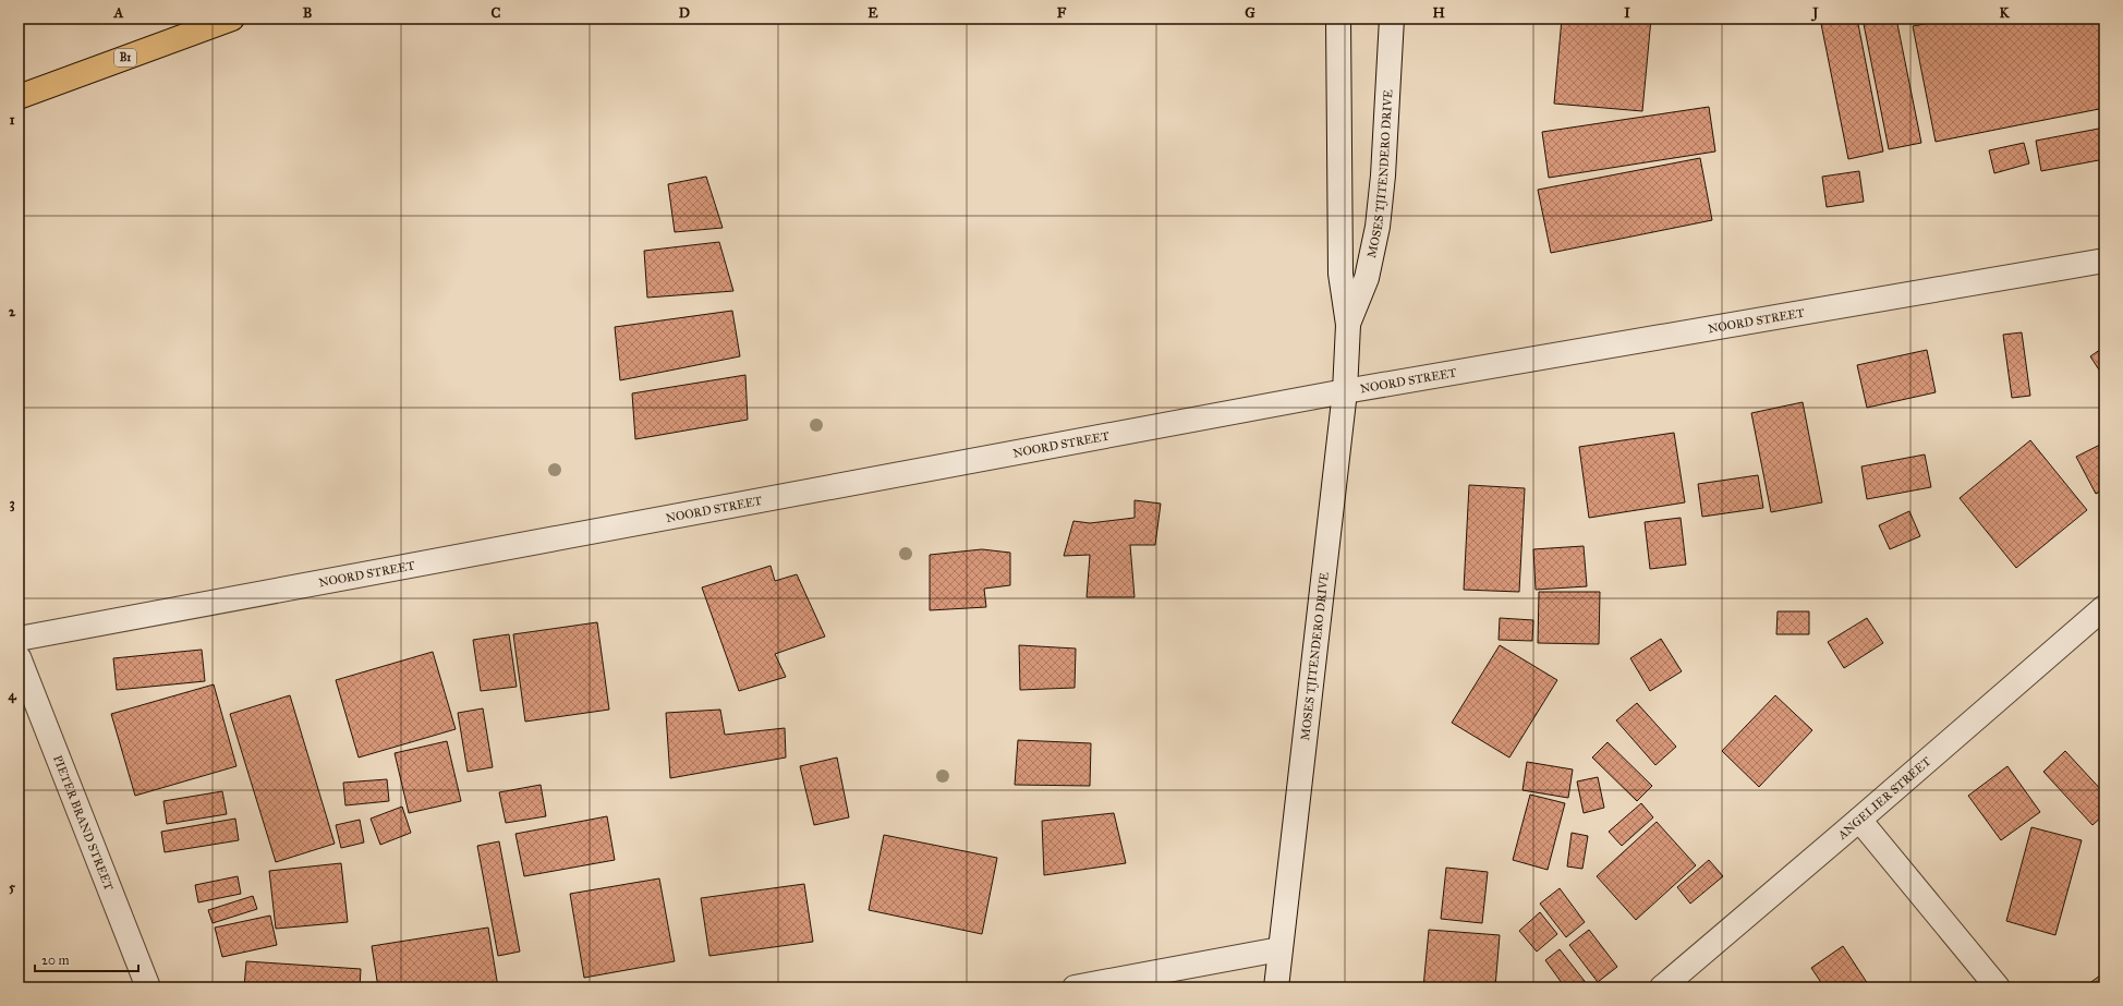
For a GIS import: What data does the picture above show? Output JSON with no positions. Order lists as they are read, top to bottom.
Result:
{
  "streets": {
    "highway": ["B1"],
    "street": [
      "MOSES TJITENDERO DRIVE",
      "NOORD STREET",
      "ANGELIER STREET",
      "PIETER BRAND STREET"
    ]
  },
  "crossings": [
    ["MOSES TJITENDERO DRIVE", "NOORD STREET"]
  ],
  "scale_bar": "20 m",
  "grid": {
    "columns": [
      "A",
      "B",
      "C",
      "D",
      "E",
      "F",
      "G",
      "H",
      "I",
      "J",
      "K"
    ],
    "rows": [
      "1",
      "2",
      "3",
      "4",
      "5"
    ]
  }
}
